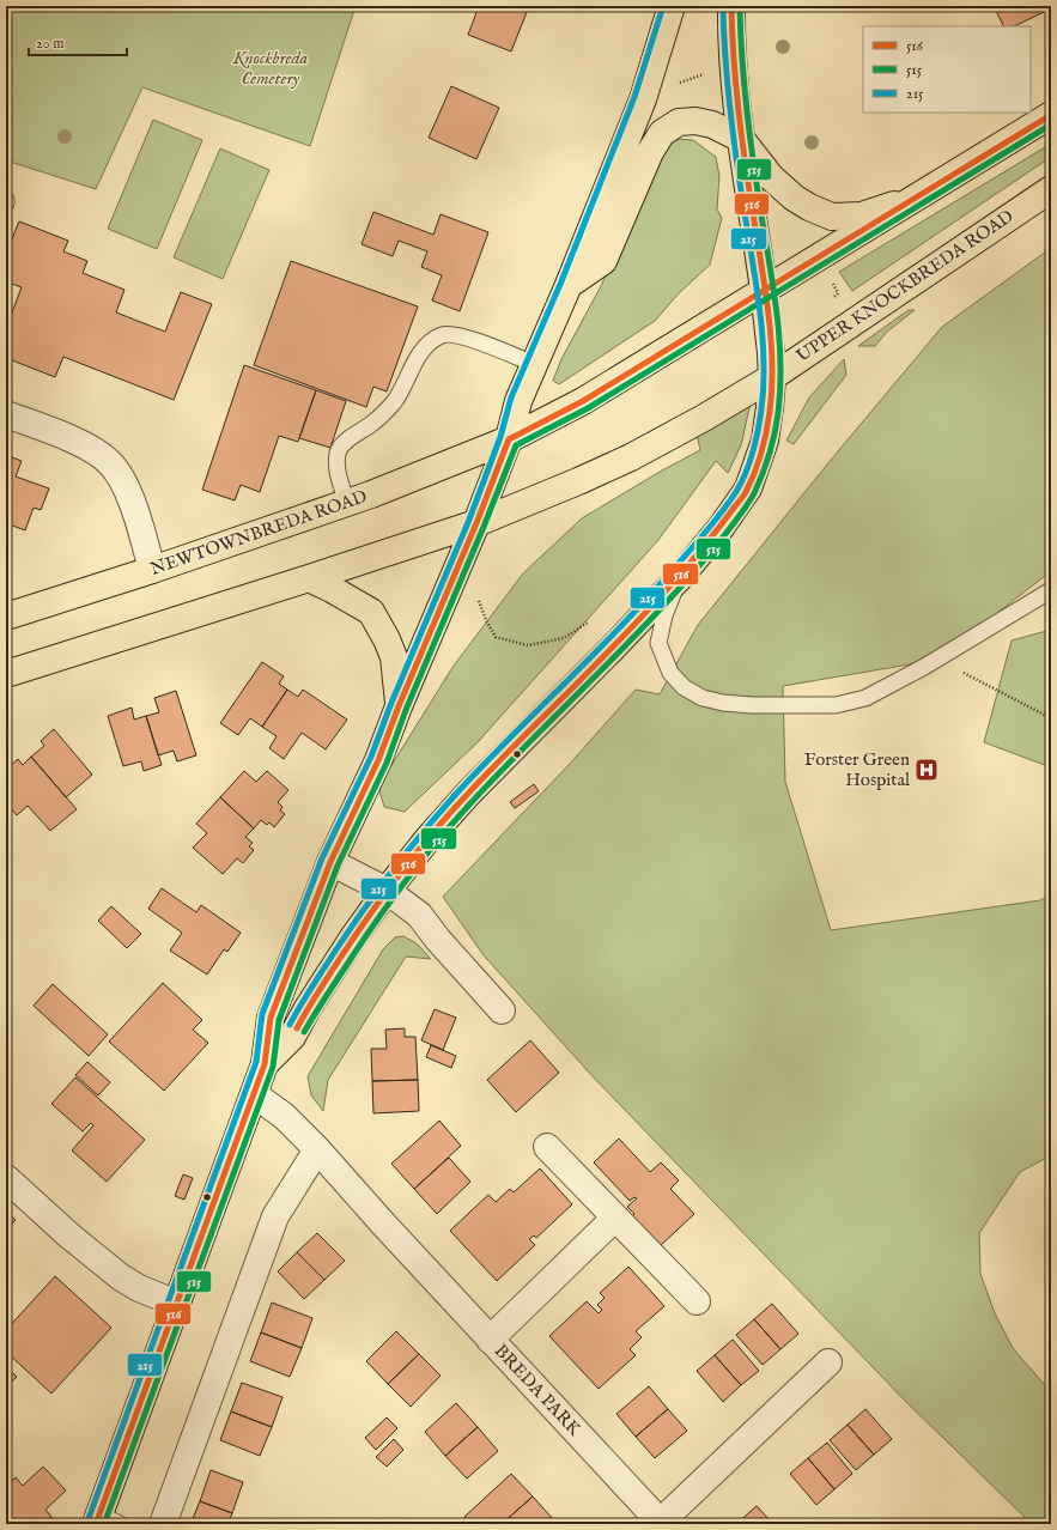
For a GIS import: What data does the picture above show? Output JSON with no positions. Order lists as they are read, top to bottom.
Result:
{
  "streets": {
    "main road": ["UPPER KNOCKBREDA ROAD", "NEWTOWNBREDA ROAD"],
    "street": ["BREDA PARK"]
  },
  "parks": ["Knockbreda Cemetery"],
  "places": {
    "hospital": ["Forster Green Hospital"]
  },
  "lines": ["transit line 516", "transit line 515", "transit line 215"],
  "legend": ["516", "515", "215"],
  "scale_bar": "20 m"
}
